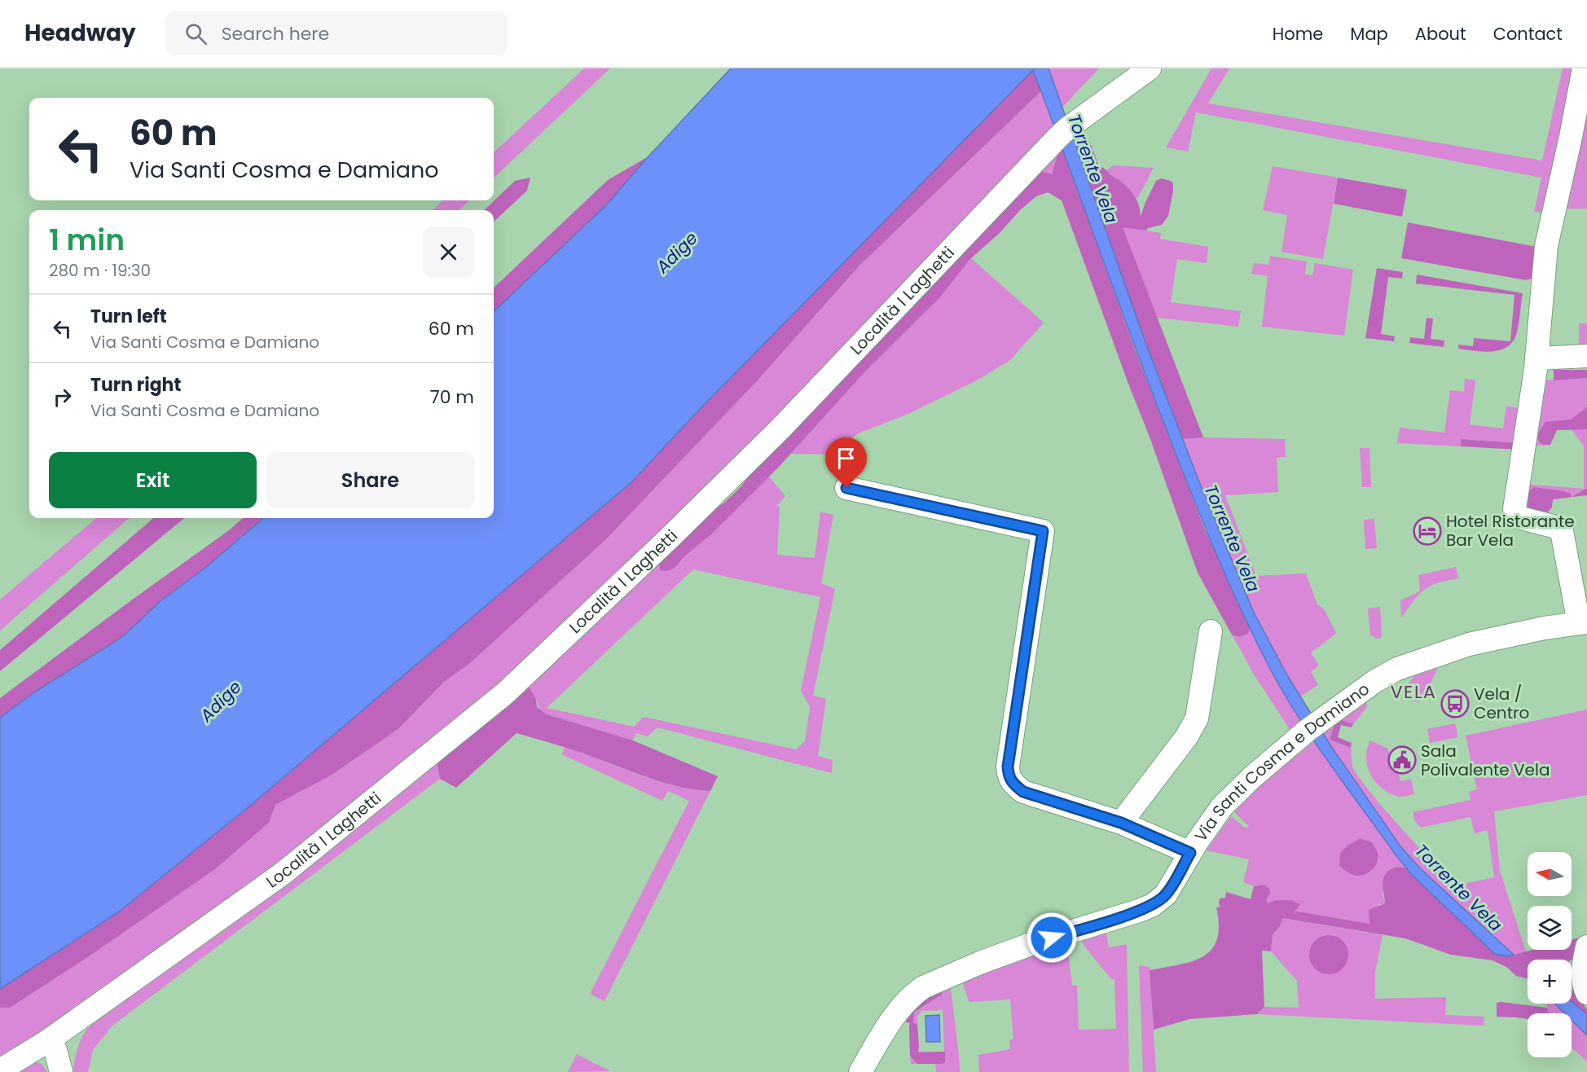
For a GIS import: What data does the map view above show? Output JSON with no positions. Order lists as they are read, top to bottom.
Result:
{
  "streets": {
    "street": ["Località I Laghetti", "Via Santi Cosma e Damiano"]
  },
  "districts": ["VELA"],
  "water": ["Torrente Vela", "Adige"],
  "places": {
    "hotel": ["Hotel Ristorante Bar Vela"],
    "bus stop": ["Vela / Centro"],
    "public building": ["Sala Polivalente Vela"]
  },
  "north": "left",
  "page": {
    "header": "Headway",
    "search": "Search here",
    "nav": [
      "Home",
      "Map",
      "About",
      "Contact"
    ],
    "turn": ["60 m", "Via Santi Cosma e Damiano"],
    "heading": ["1 min", "280 m · 19:30"],
    "list": [
      {
        "name": "Turn left",
        "note": "Via Santi Cosma e Damiano",
        "value": "60 m"
      },
      {
        "name": "Turn right",
        "note": "Via Santi Cosma e Damiano",
        "value": "70 m"
      }
    ],
    "buttons": ["Exit", "Share"],
    "map_buttons": ["+", "−"]
  }
}
